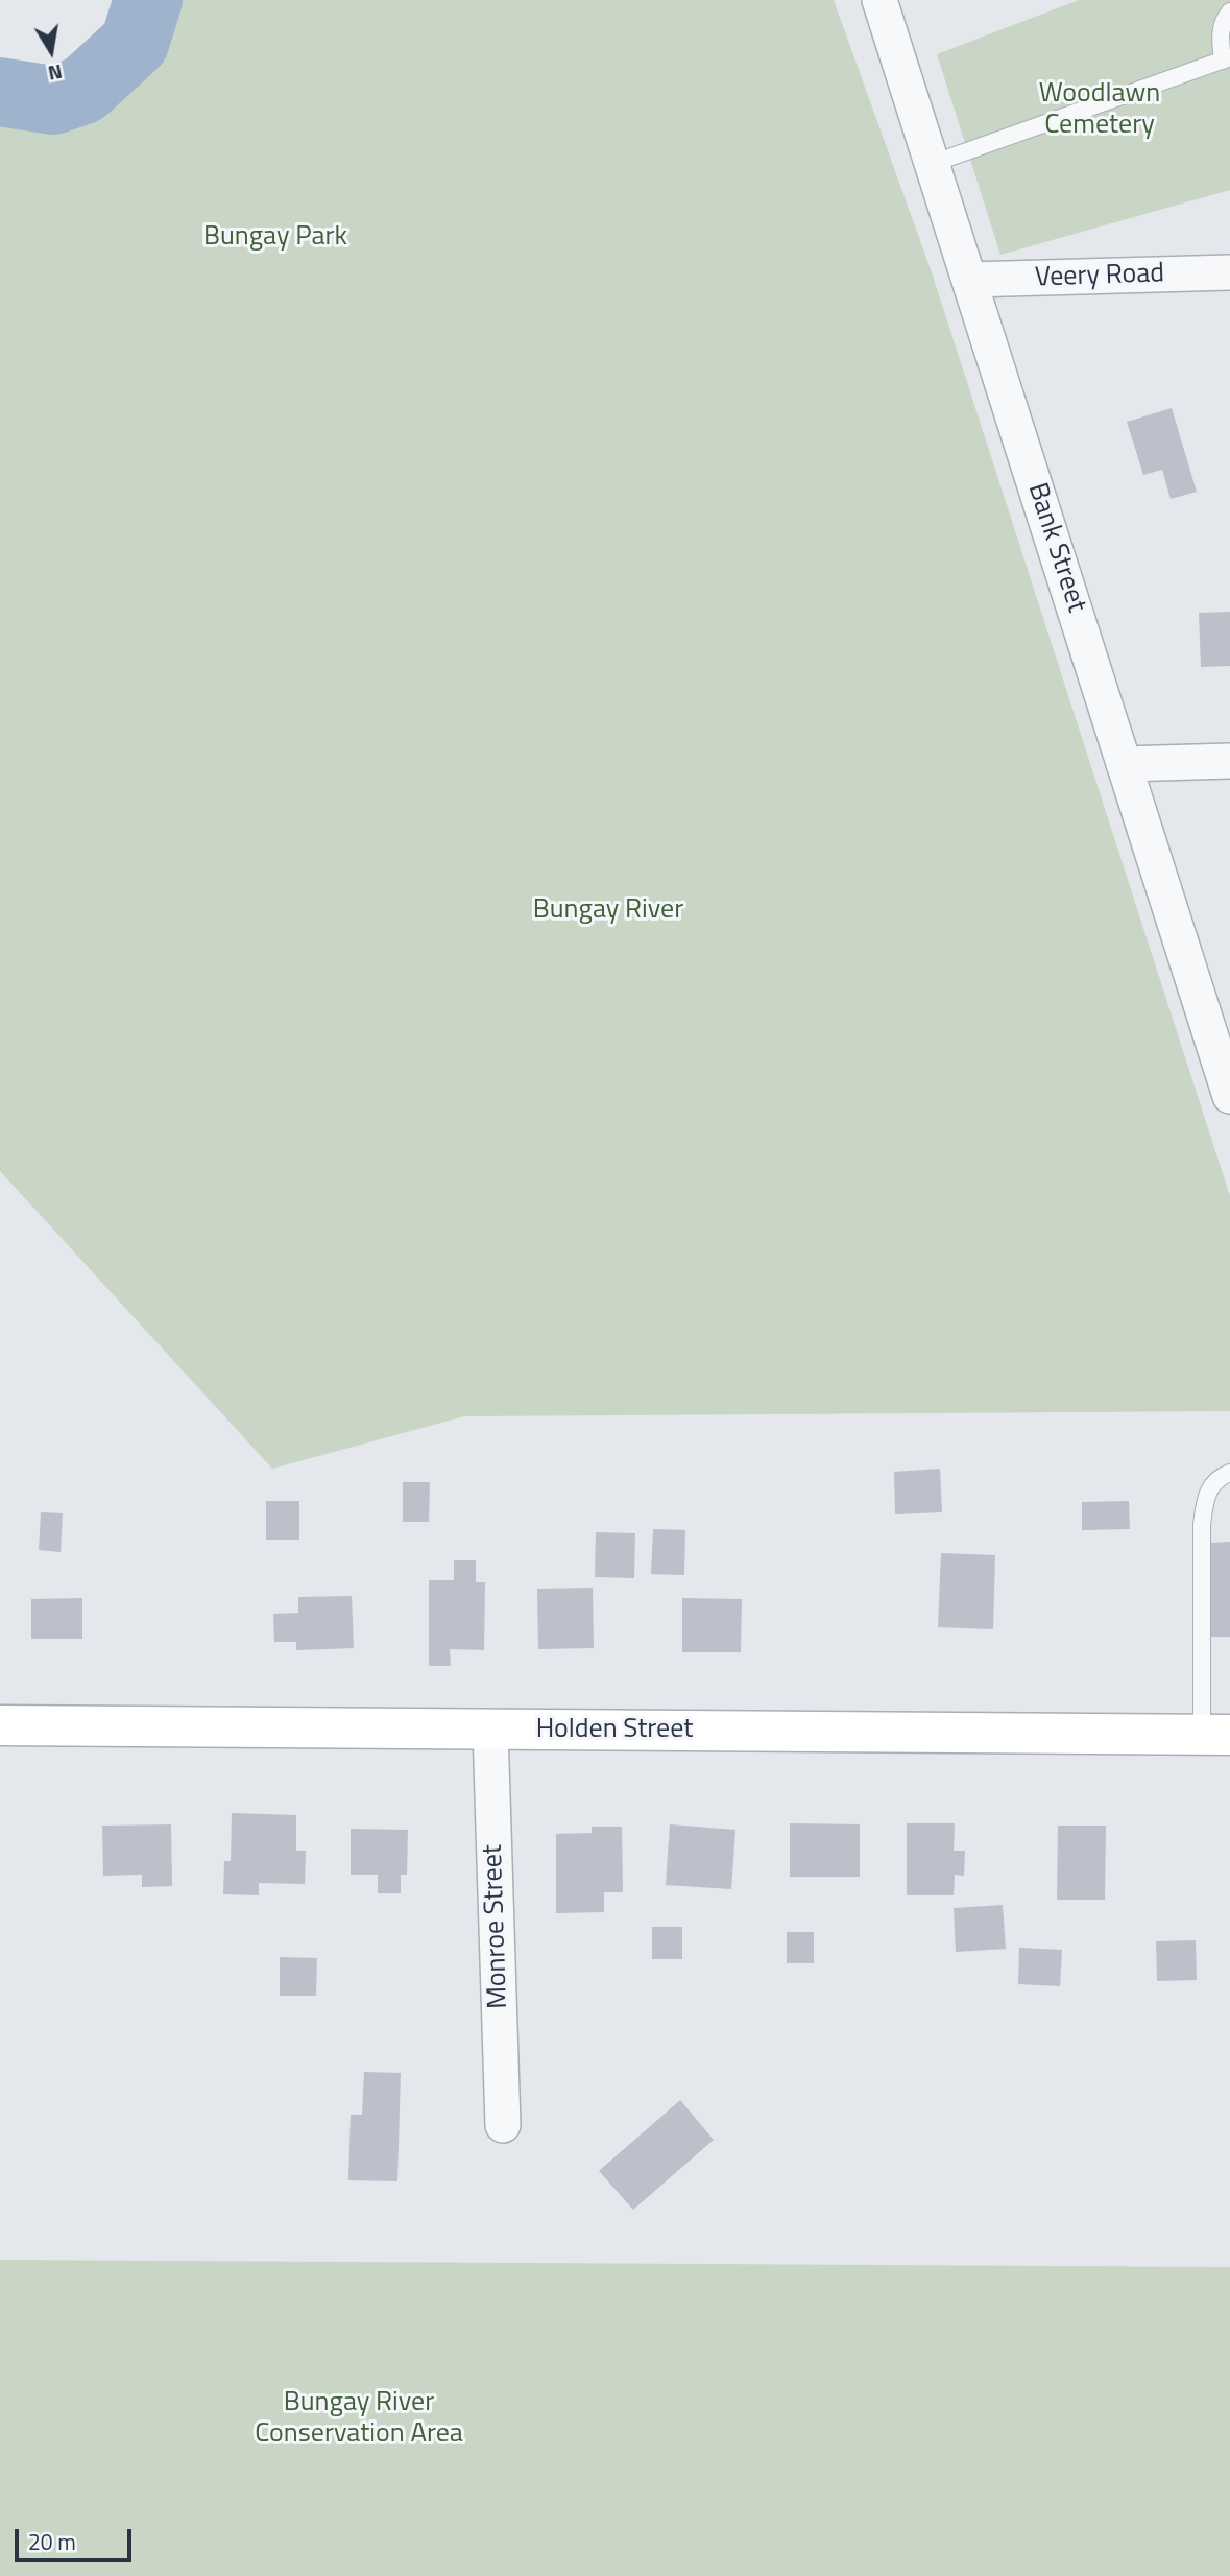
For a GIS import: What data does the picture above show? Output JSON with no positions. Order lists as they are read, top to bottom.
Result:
{
  "streets": {
    "main road": ["Holden Street"],
    "street": ["Veery Road", "Bank Street", "Monroe Street"]
  },
  "crossings": [
    ["Veery Road", "Bank Street"],
    ["Holden Street", "Monroe Street"]
  ],
  "parks": [
    "Woodlawn Cemetery",
    "Bungay Park",
    "Bungay River",
    "Bungay River Conservation Area"
  ],
  "scale_bar": "20 m",
  "north": "bottom"
}
